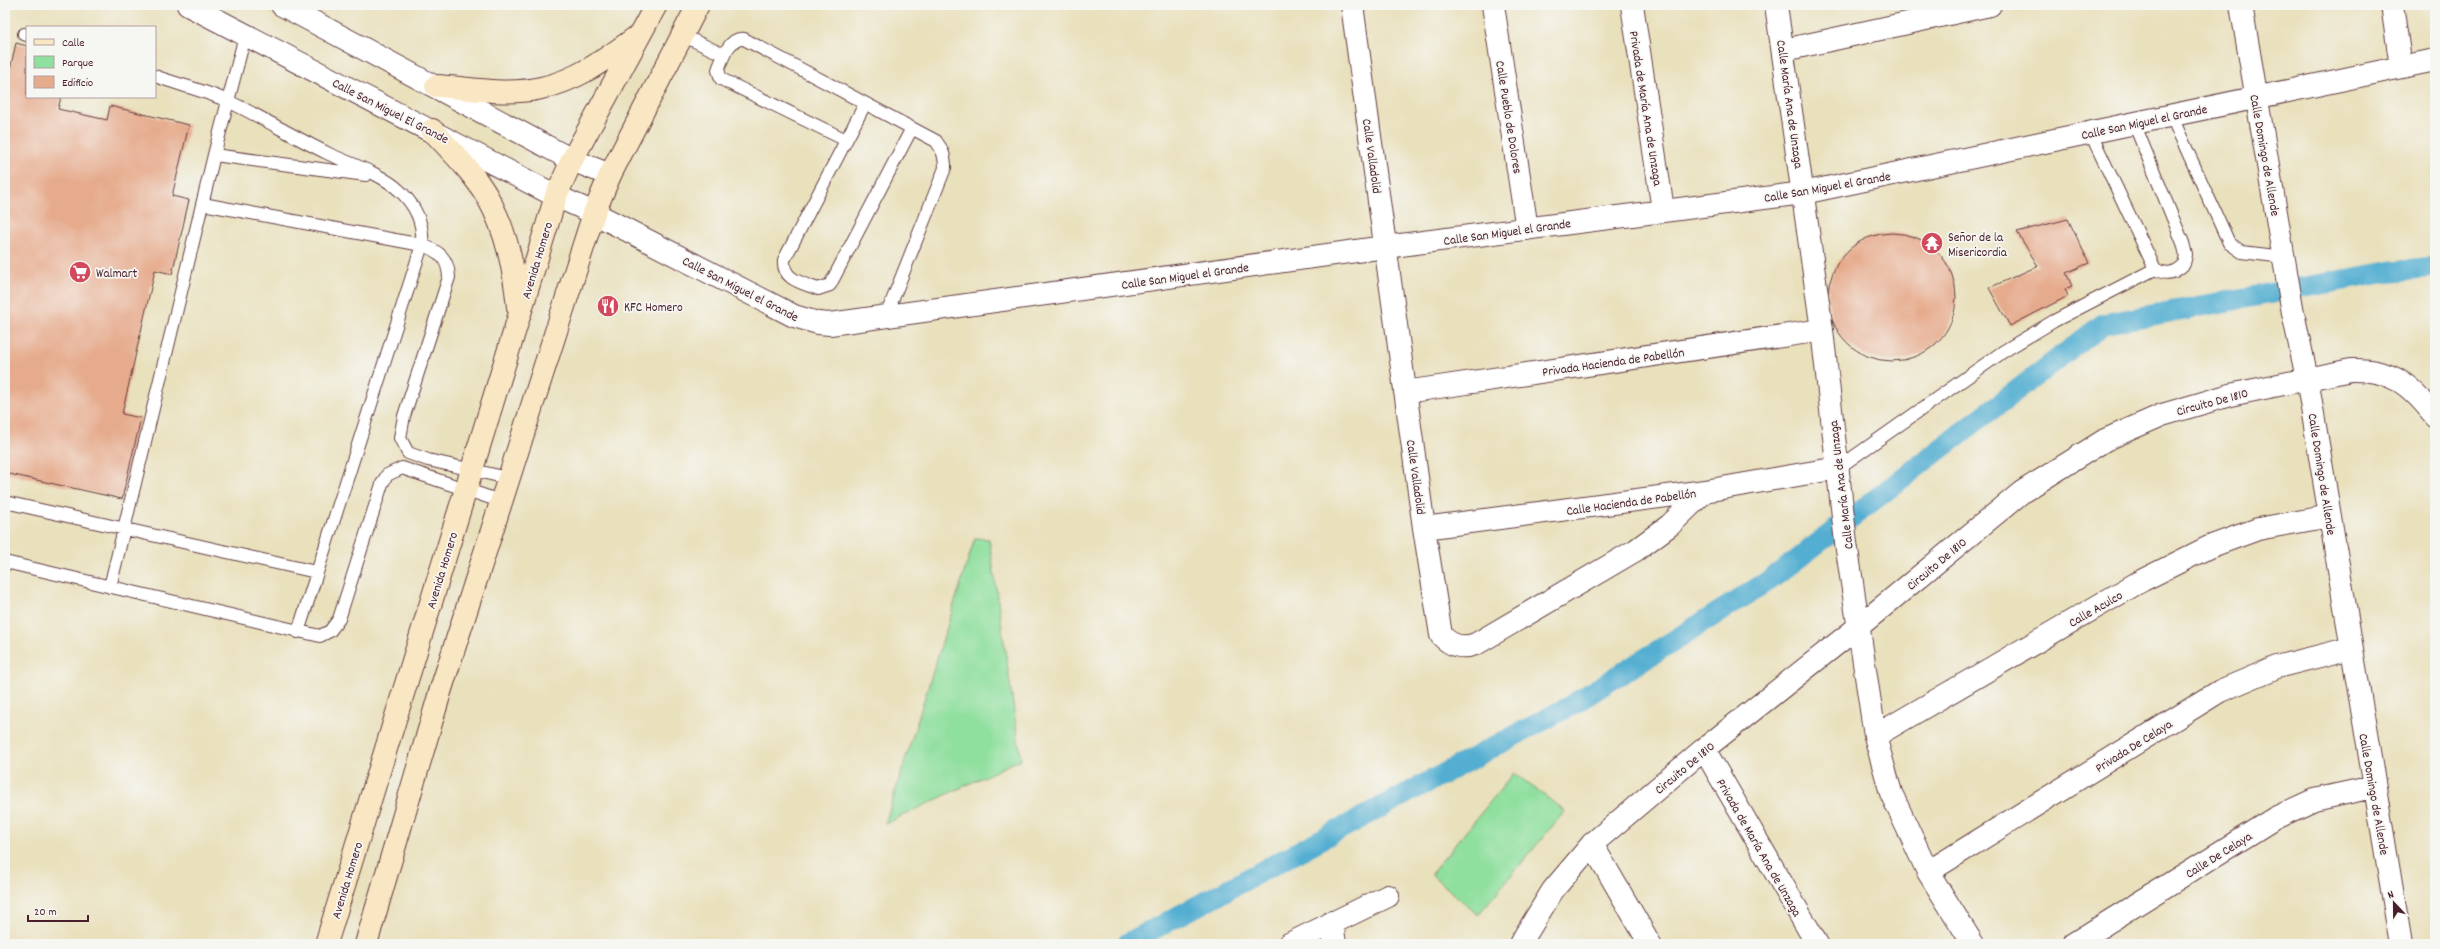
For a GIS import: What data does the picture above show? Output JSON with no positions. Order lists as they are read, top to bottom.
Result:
{
  "streets": {
    "main road": ["Avenida Homero"],
    "street": [
      "Calle María Ana de Unzaga",
      "Privada de María Ana de Unzaga",
      "Calle San Miguel El Grande",
      "Calle Pueblo de Dolores",
      "Calle San Miguel el Grande",
      "Calle Domingo de Allende",
      "Calle Valladolid",
      "Privada Hacienda de Pabellón",
      "Circuito De 1810",
      "Calle Hacienda de Pabellón",
      "Calle Aculco",
      "Privada De Celaya",
      "Calle De Celaya"
    ]
  },
  "crossings": [
    ["Calle María Ana de Unzaga", "Calle San Miguel el Grande"],
    ["Calle María Ana de Unzaga", "Privada Hacienda de Pabellón"],
    ["Calle María Ana de Unzaga", "Circuito De 1810"],
    ["Calle María Ana de Unzaga", "Calle Hacienda de Pabellón"],
    ["Calle María Ana de Unzaga", "Calle Aculco"],
    ["Calle María Ana de Unzaga", "Privada De Celaya"],
    ["Privada de María Ana de Unzaga", "Calle San Miguel el Grande"],
    ["Privada de María Ana de Unzaga", "Circuito De 1810"],
    ["Calle San Miguel El Grande", "Calle San Miguel el Grande"],
    ["Calle San Miguel El Grande", "Avenida Homero"],
    ["Calle Pueblo de Dolores", "Calle San Miguel el Grande"],
    ["Calle San Miguel el Grande", "Calle Domingo de Allende"],
    ["Calle San Miguel el Grande", "Calle Valladolid"],
    ["Calle Domingo de Allende", "Circuito De 1810"],
    ["Calle Domingo de Allende", "Calle Aculco"],
    ["Calle Domingo de Allende", "Privada De Celaya"],
    ["Calle Domingo de Allende", "Calle De Celaya"],
    ["Calle Valladolid", "Privada Hacienda de Pabellón"],
    ["Calle Valladolid", "Calle Hacienda de Pabellón"]
  ],
  "places": {
    "temple": ["Señor de la Misericordia"],
    "supermarket": ["Walmart"],
    "restaurant": ["KFC Homero"]
  },
  "legend": ["Calle", "Parque", "Edificio"],
  "scale_bar": "20 m",
  "north": "top"
}
